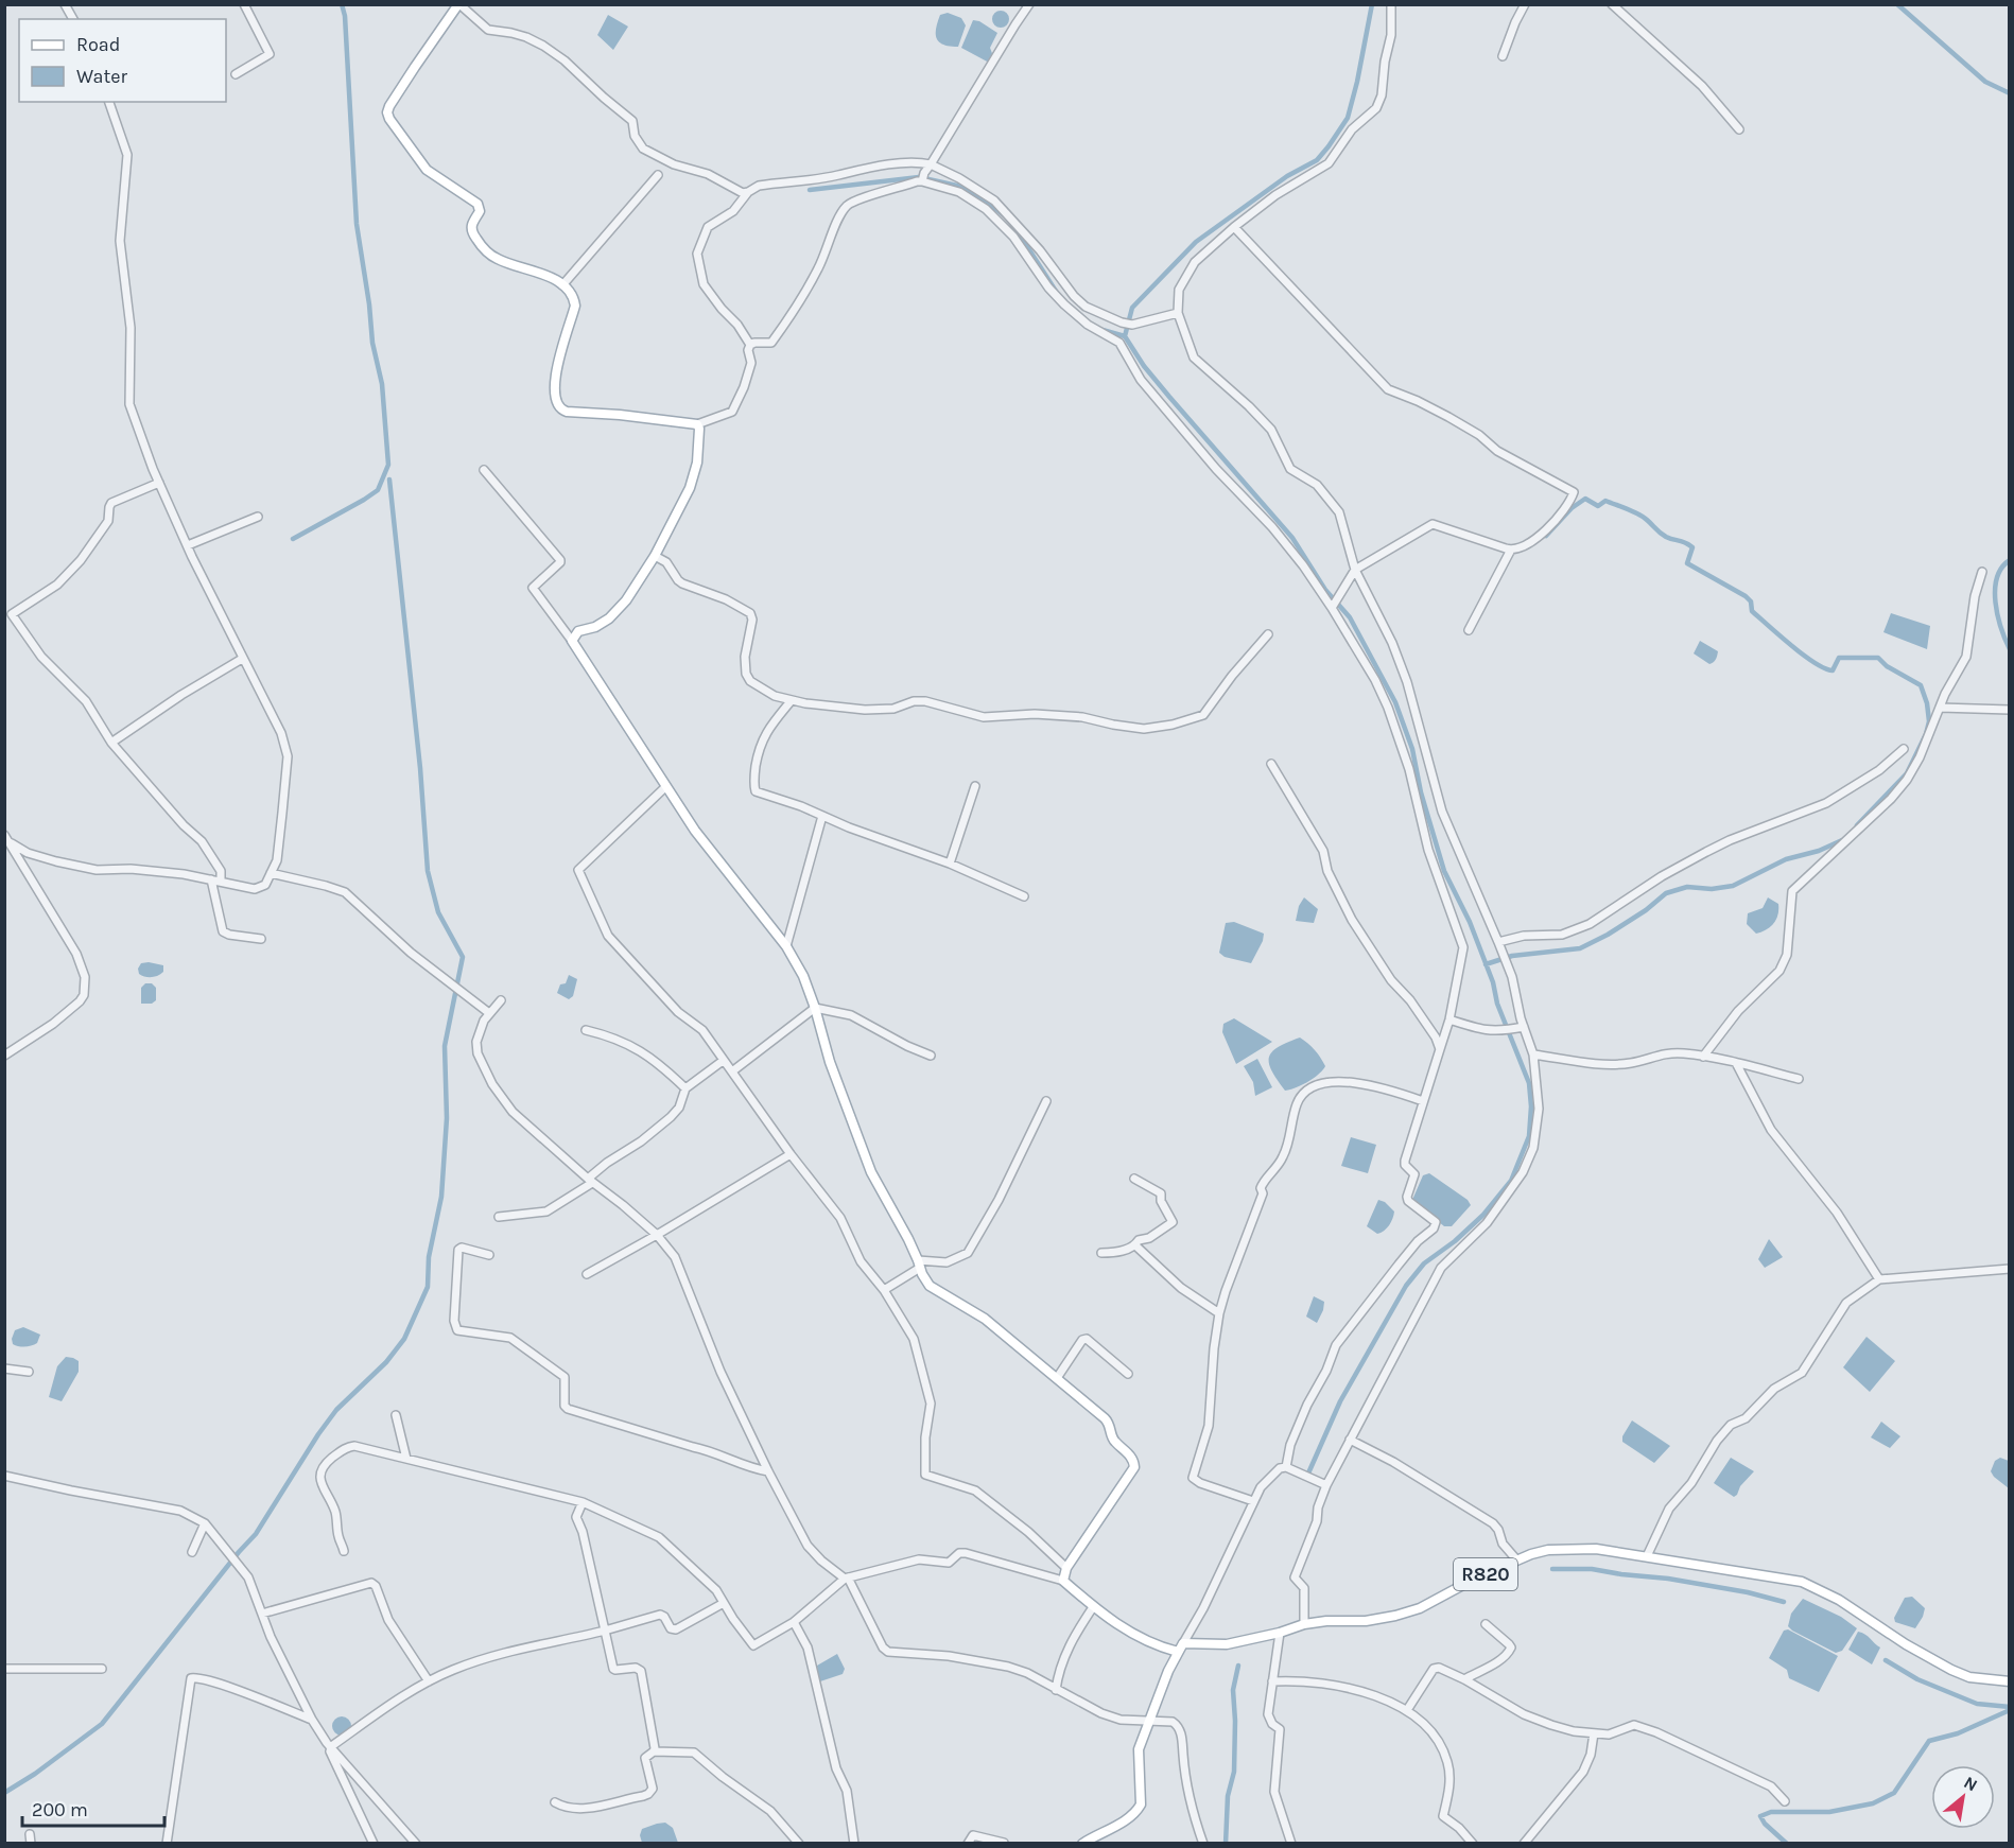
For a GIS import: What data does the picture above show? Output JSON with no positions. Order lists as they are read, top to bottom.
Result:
{
  "streets": {
    "main road": ["R820"]
  },
  "legend": ["Road", "Water"],
  "scale_bar": "200 m",
  "north": "top right"
}
